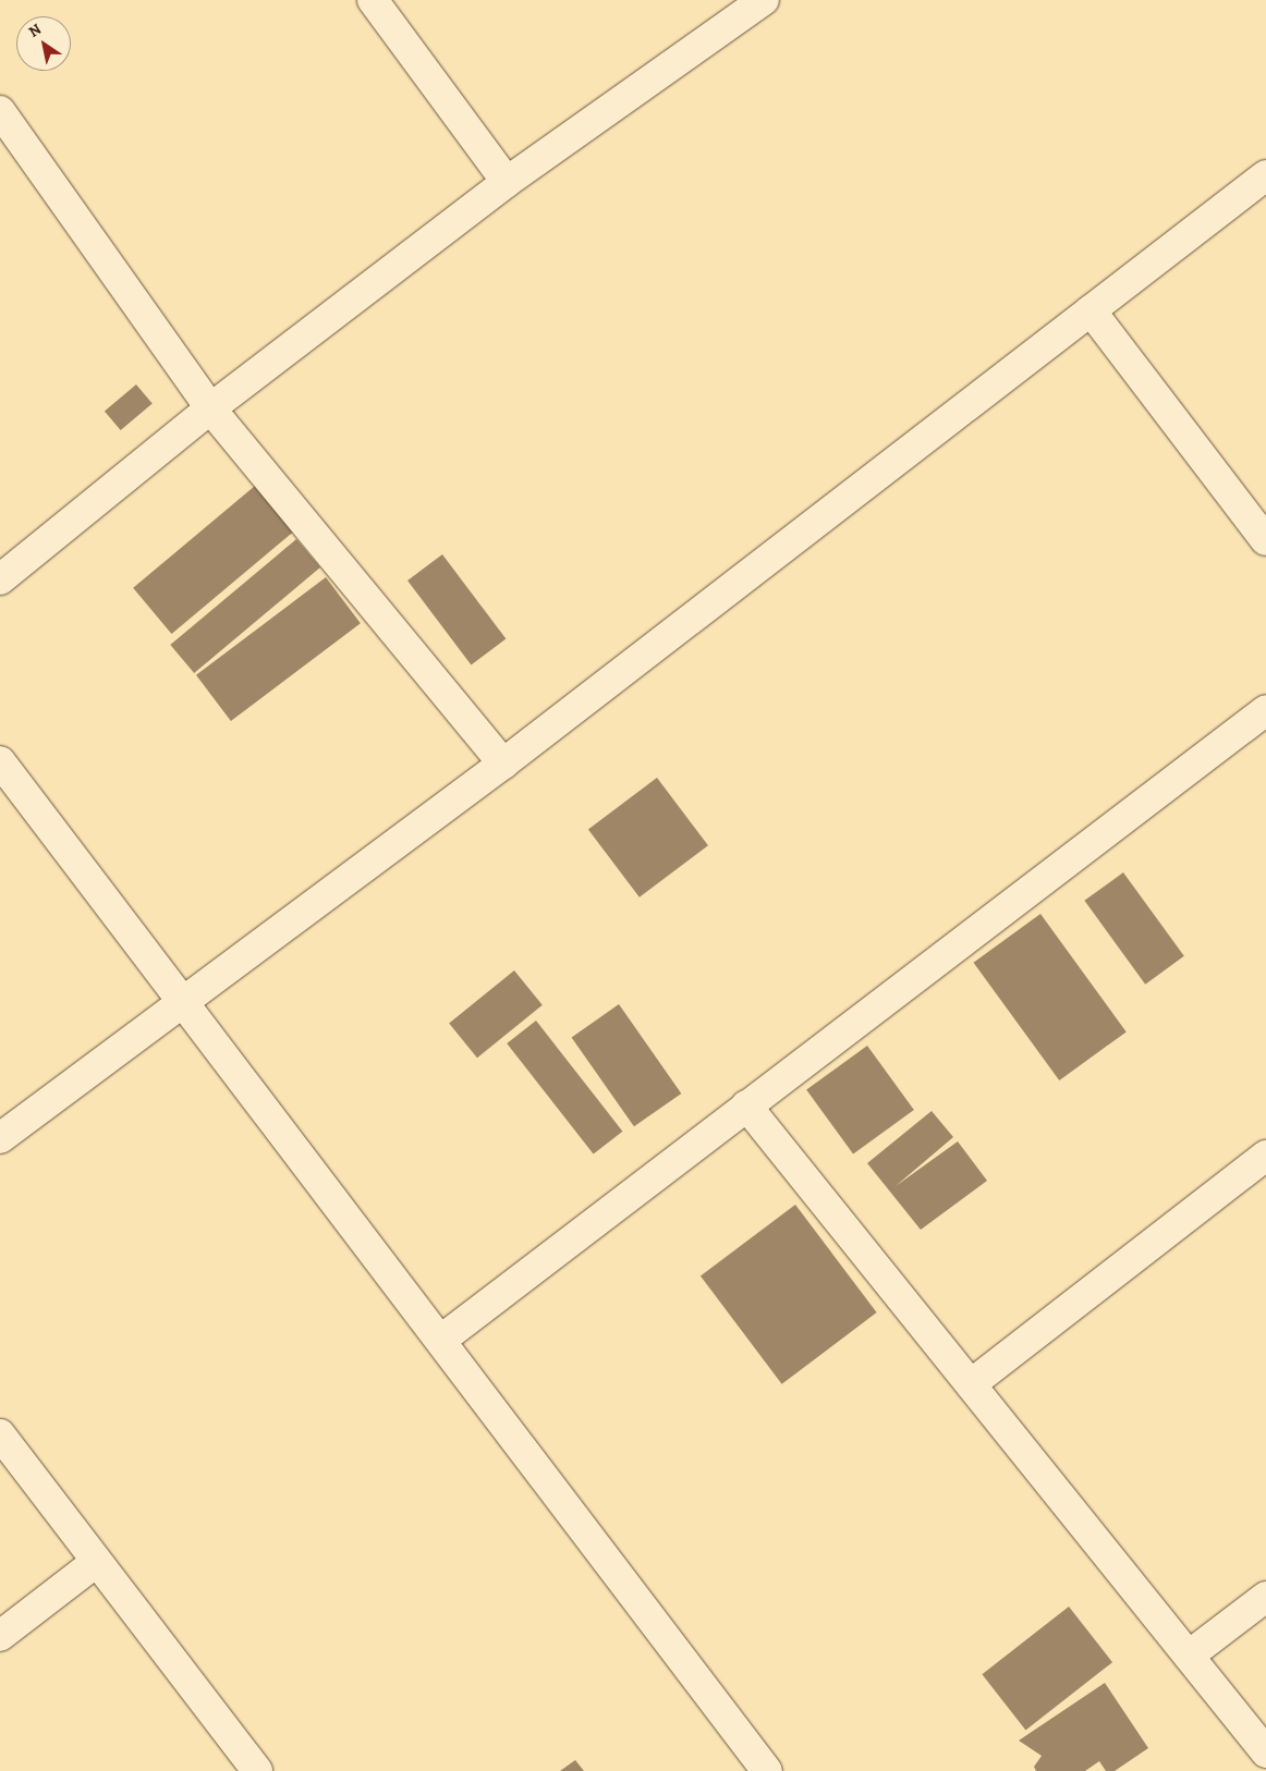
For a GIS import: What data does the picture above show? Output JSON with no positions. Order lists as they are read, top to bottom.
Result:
{
  "north": "top left"
}
